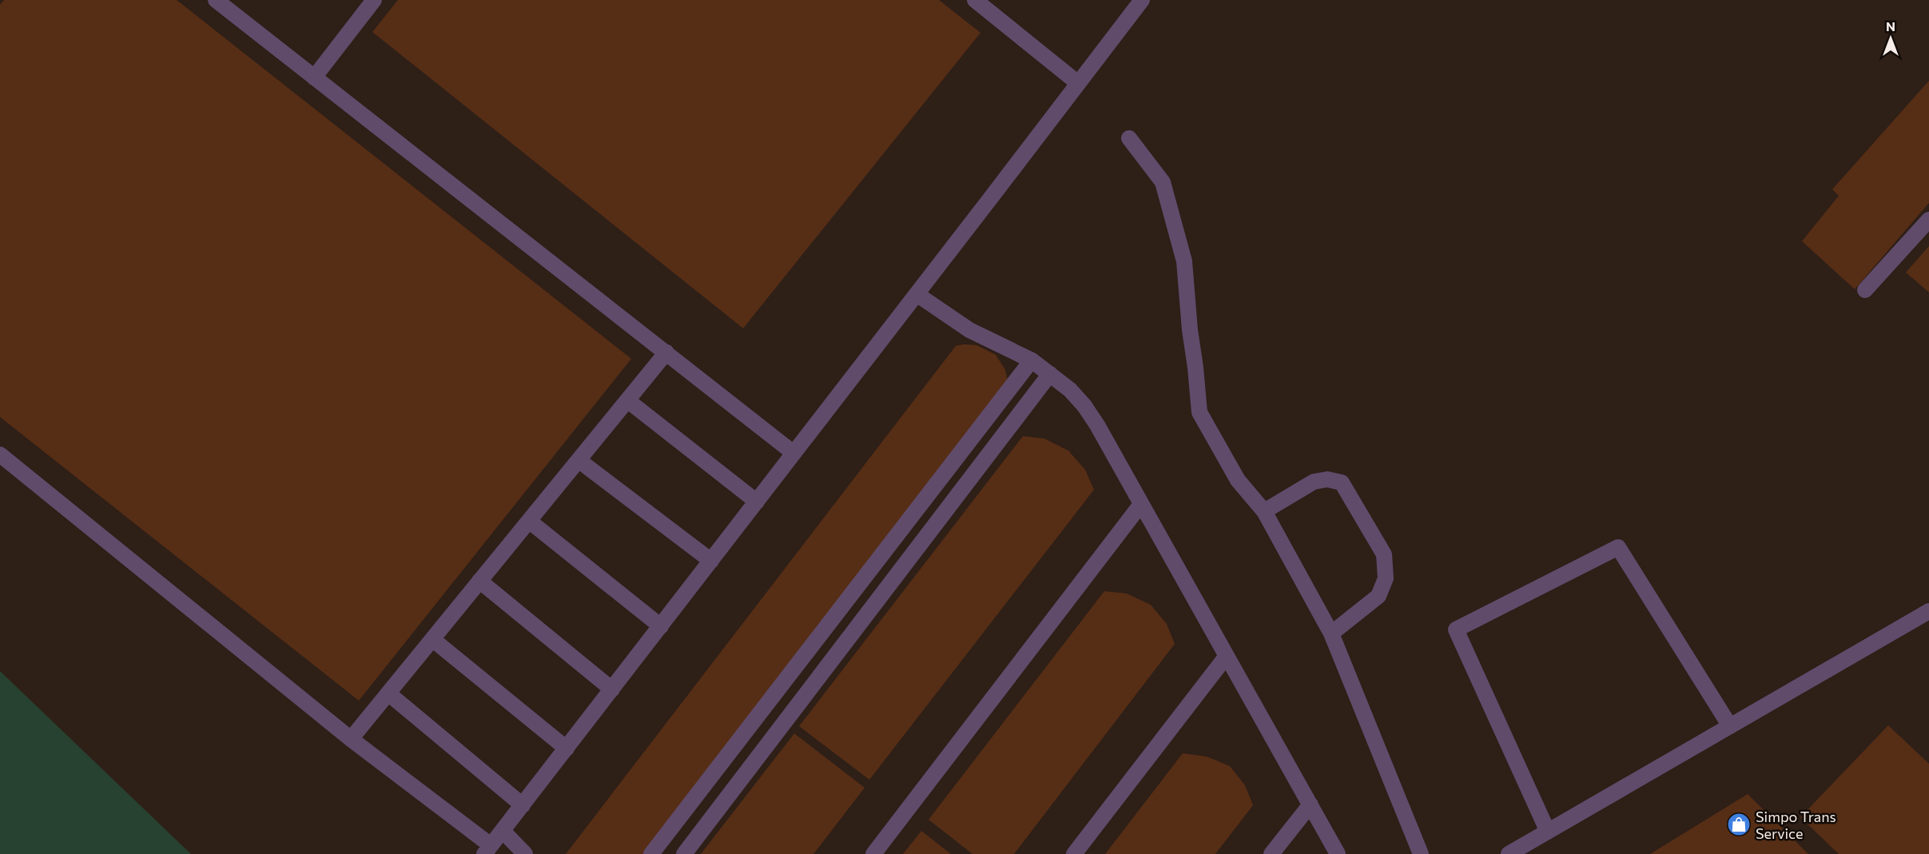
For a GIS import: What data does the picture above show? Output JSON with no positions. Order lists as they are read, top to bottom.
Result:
{
  "places": {
    "shop": ["Simpo Trans Service"]
  },
  "north": "top"
}
